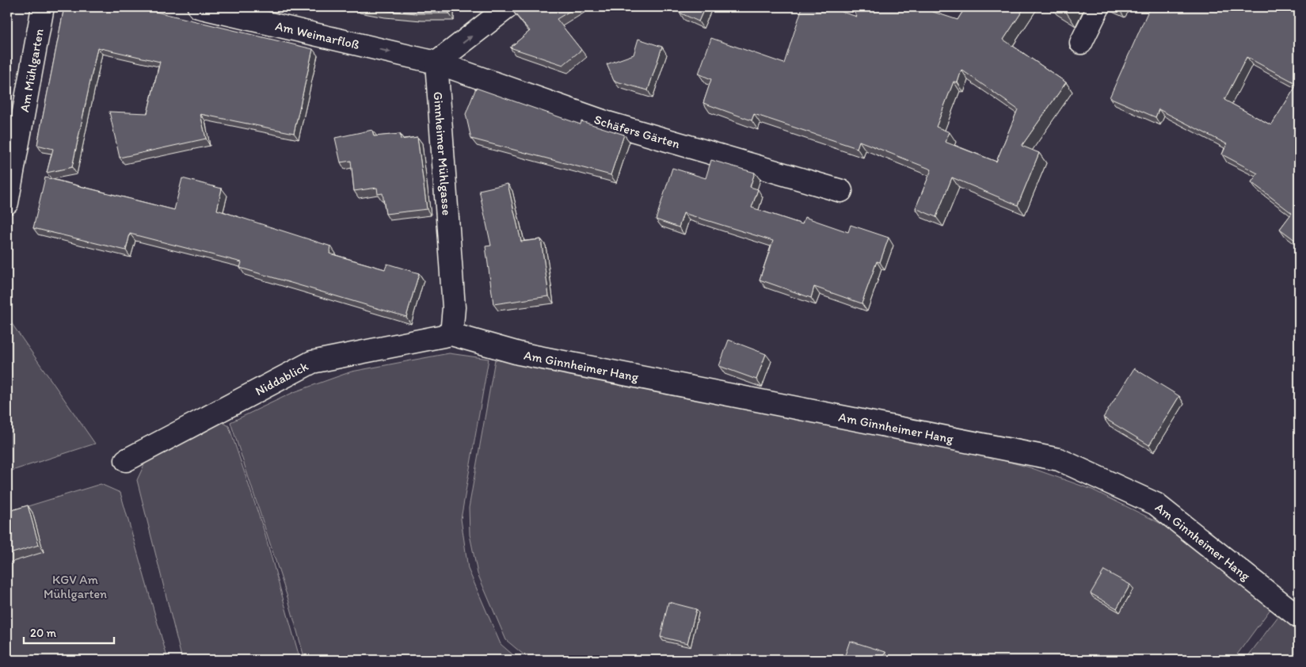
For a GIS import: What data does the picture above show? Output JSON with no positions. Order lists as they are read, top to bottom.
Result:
{
  "streets": {
    "street": [
      "Am Weimarfloß",
      "Am Mühlgarten",
      "Schäfers Gärten",
      "Ginnheimer Mühlgasse",
      "Am Ginnheimer Hang",
      "Niddablick"
    ]
  },
  "crossings": [
    ["Am Weimarfloß", "Schäfers Gärten"],
    ["Am Weimarfloß", "Ginnheimer Mühlgasse"],
    ["Schäfers Gärten", "Ginnheimer Mühlgasse"],
    ["Ginnheimer Mühlgasse", "Am Ginnheimer Hang"],
    ["Ginnheimer Mühlgasse", "Niddablick"],
    ["Am Ginnheimer Hang", "Niddablick"]
  ],
  "one_way": ["Am Weimarfloß"],
  "parks": ["KGV Am Mühlgarten"],
  "scale_bar": "20 m"
}
